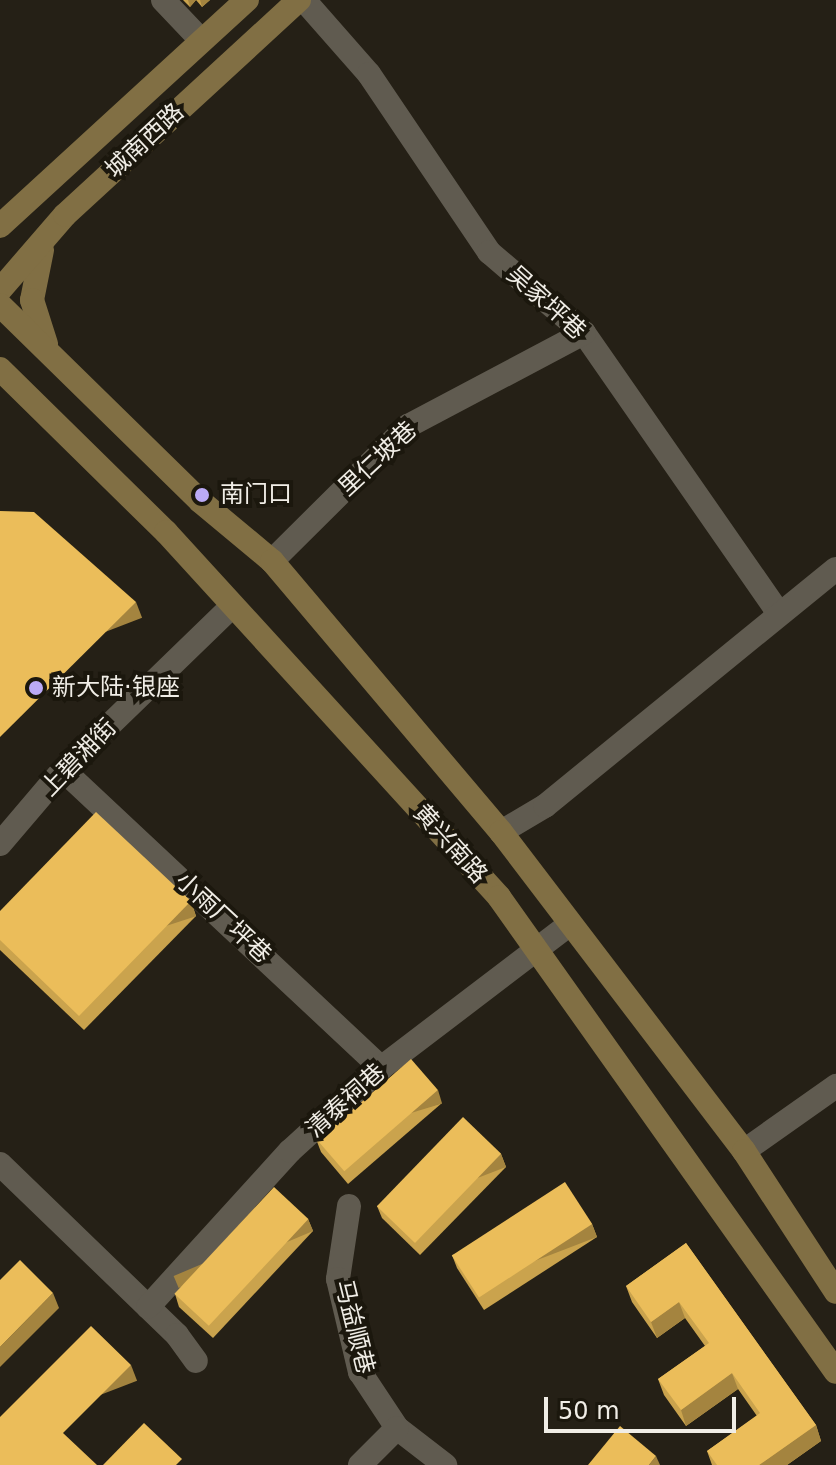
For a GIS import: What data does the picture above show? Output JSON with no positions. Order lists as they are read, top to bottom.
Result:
{
  "streets": {
    "main road": ["城南西路", "黄兴南路"],
    "street": [
      "吴家坪巷",
      "里仁坡巷",
      "上碧湘街",
      "小雨厂坪巷",
      "清泰祠巷",
      "马益顺巷"
    ]
  },
  "crossings": [
    ["城南西路", "吴家坪巷"],
    ["吴家坪巷", "里仁坡巷"],
    ["里仁坡巷", "黄兴南路"],
    ["上碧湘街", "黄兴南路"],
    ["上碧湘街", "小雨厂坪巷"],
    ["黄兴南路", "清泰祠巷"],
    ["小雨厂坪巷", "清泰祠巷"]
  ],
  "places": ["南门口", "新大陆·银座"],
  "scale_bar": "50 m"
}
